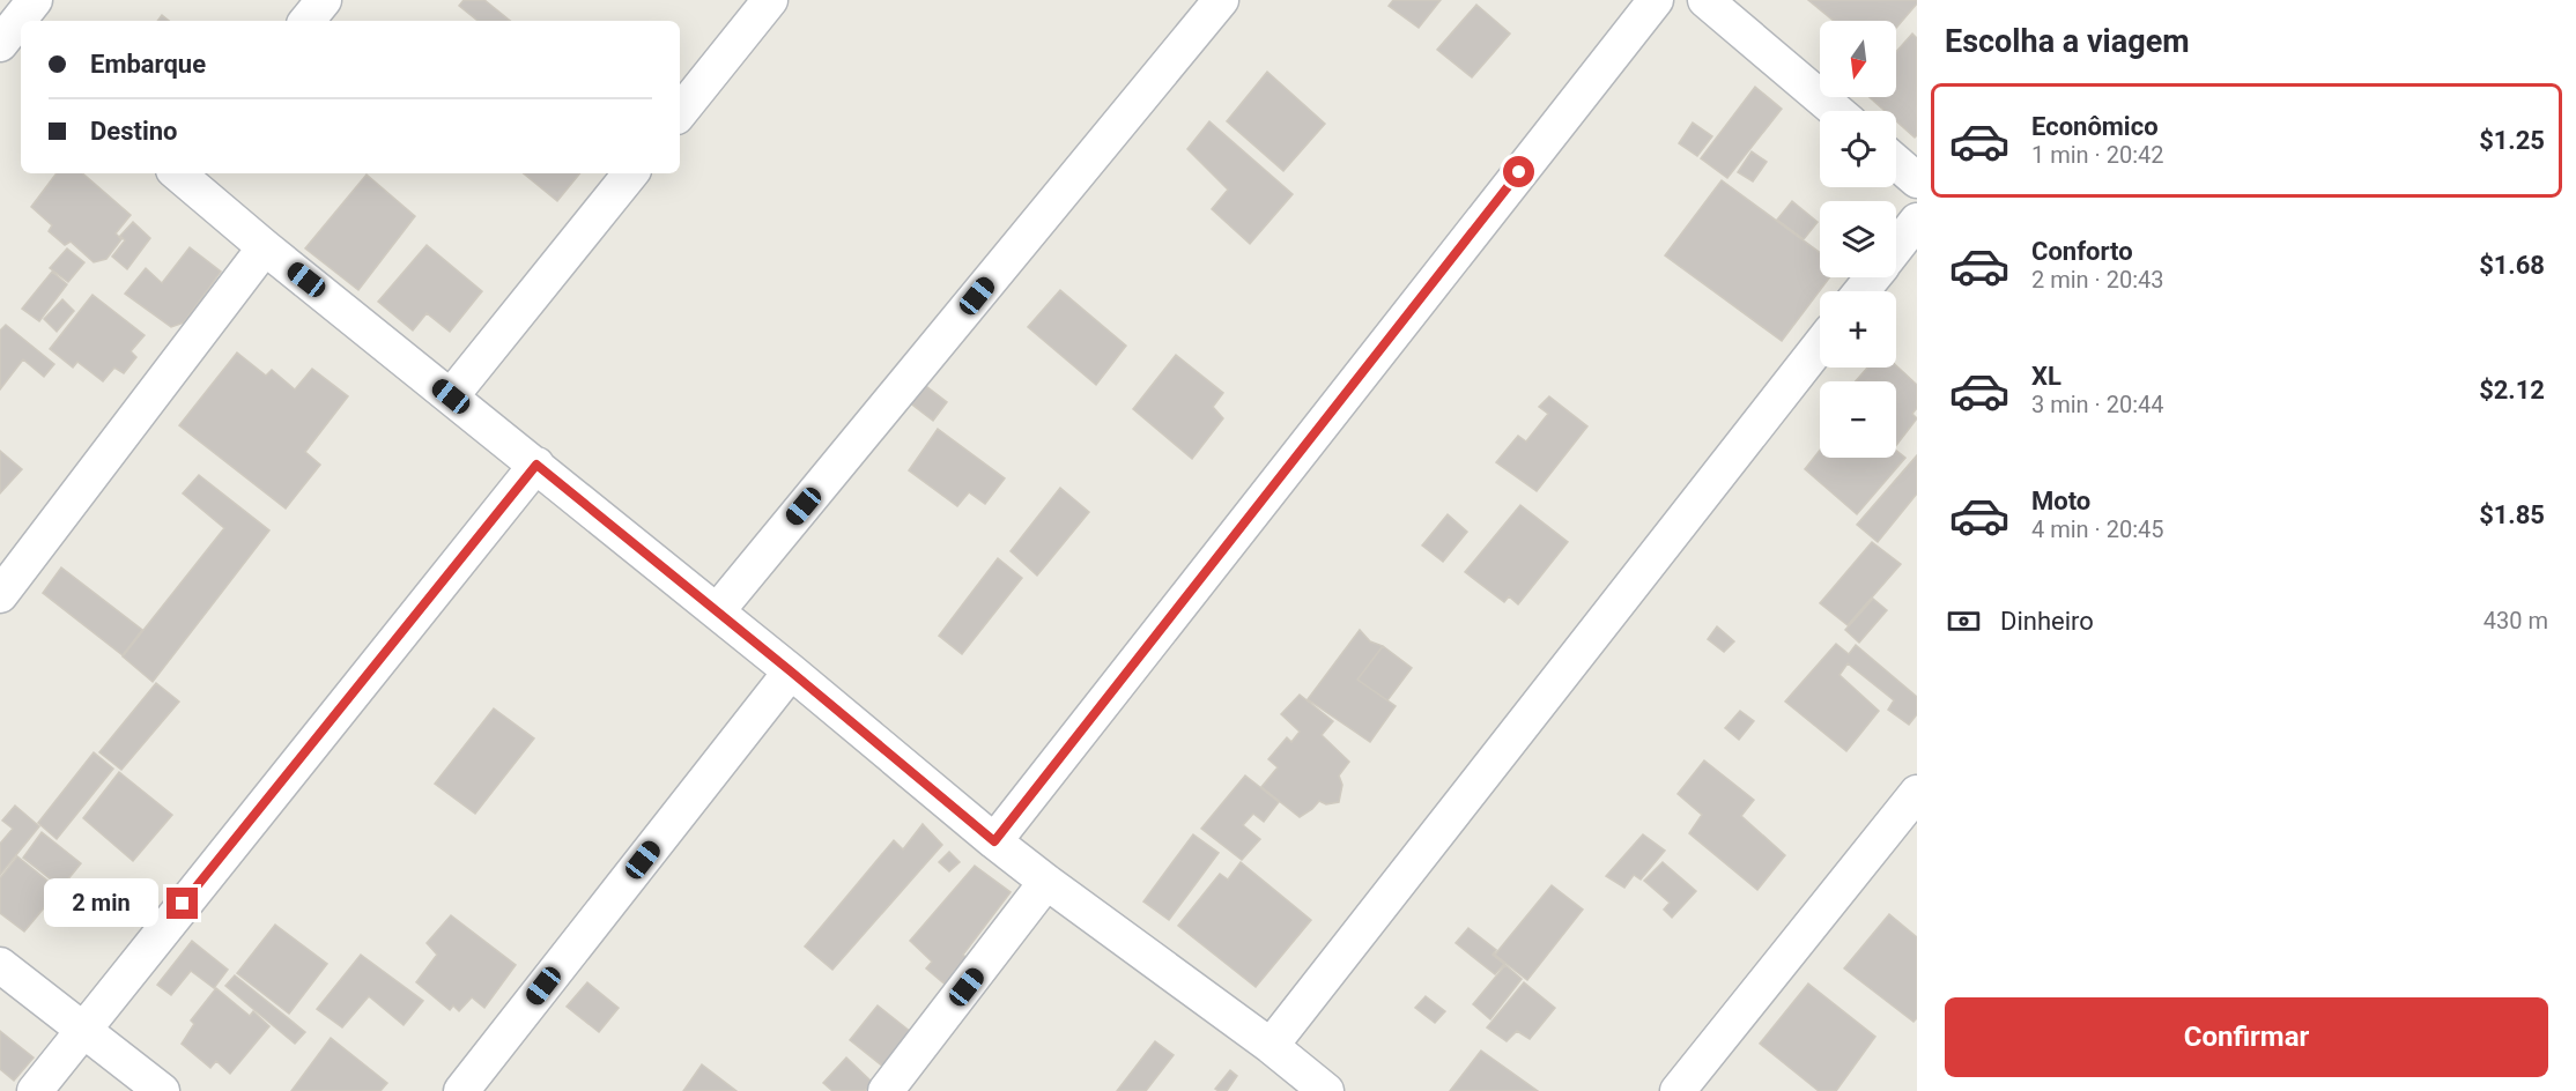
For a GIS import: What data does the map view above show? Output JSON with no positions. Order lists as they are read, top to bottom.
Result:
{
  "north": "bottom",
  "page": {
    "heading": "Escolha a viagem",
    "map_buttons": ["+", "−"],
    "banner": ["Embarque", "Destino"],
    "list": [
      {
        "name": "Econômico",
        "note": "1 min · 20:42",
        "value": "$1.25"
      },
      {
        "name": "Conforto",
        "note": "2 min · 20:43",
        "value": "$1.68"
      },
      {
        "name": "XL",
        "note": "3 min · 20:44",
        "value": "$2.12"
      },
      {
        "name": "Moto",
        "note": "4 min · 20:45",
        "value": "$1.85"
      }
    ],
    "pay": ["Dinheiro", "430 m"],
    "bubble": "2 min",
    "buttons": "Confirmar"
  }
}
